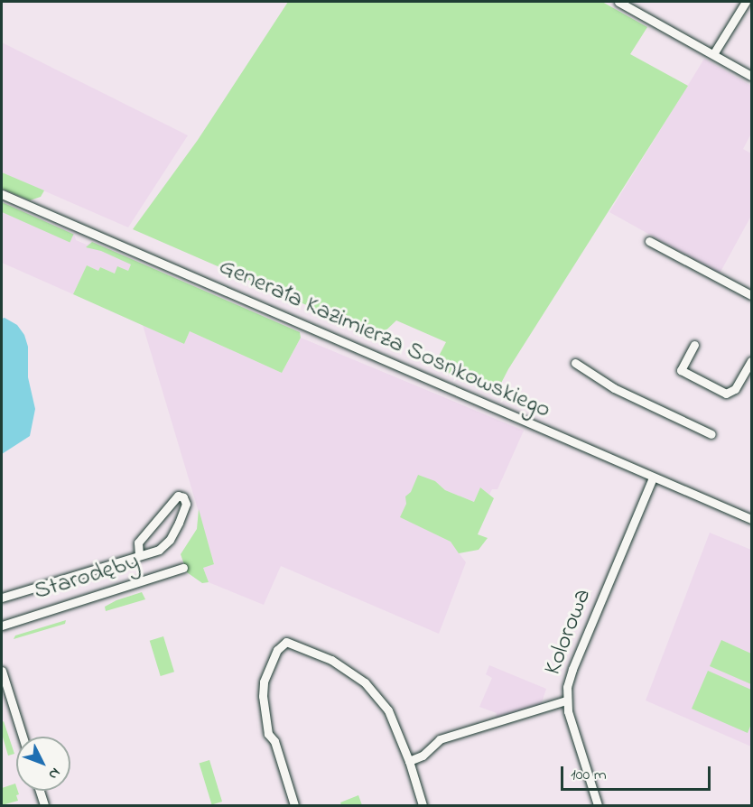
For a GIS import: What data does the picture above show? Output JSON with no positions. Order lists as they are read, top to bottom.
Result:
{
  "streets": {
    "street": ["Generała Kazimierza Sosnkowskiego", "Starodęby", "Kolorowa"]
  },
  "crossings": [
    ["Generała Kazimierza Sosnkowskiego", "Kolorowa"]
  ],
  "scale_bar": "100 m",
  "north": "bottom right"
}
